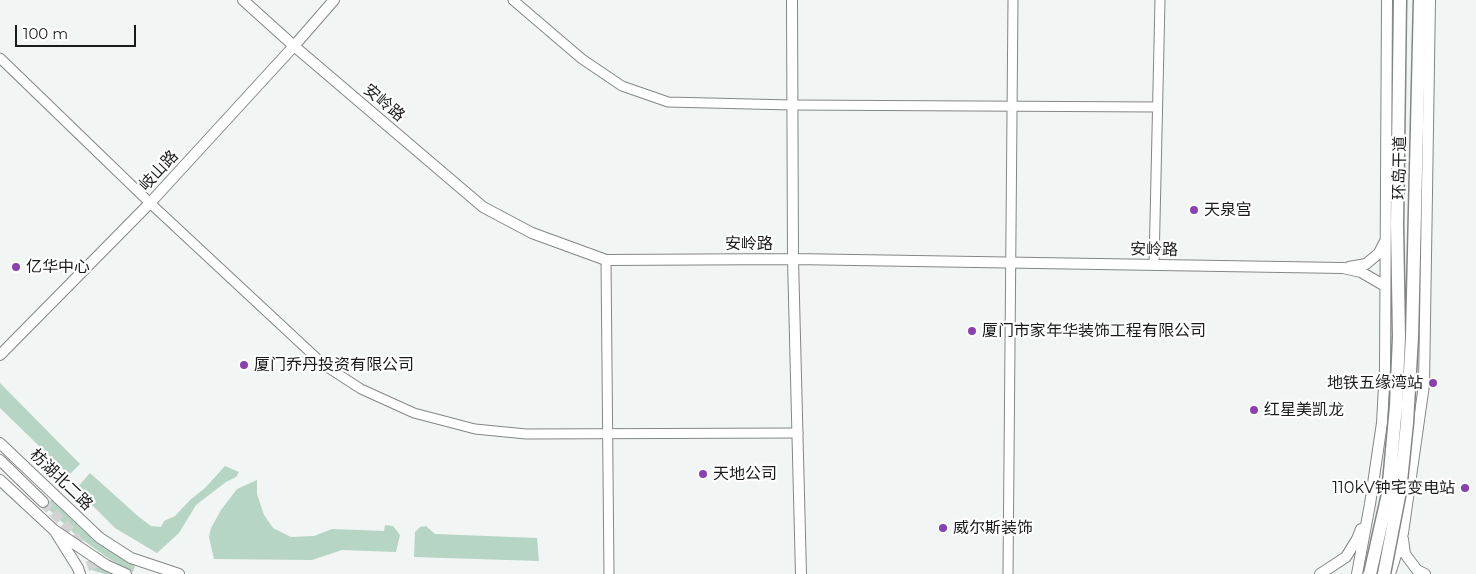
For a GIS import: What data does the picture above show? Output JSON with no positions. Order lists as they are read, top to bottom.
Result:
{
  "streets": {
    "highway": ["环岛干道"],
    "main road": ["安岭路", "岐山路", "枋湖北二路"]
  },
  "crossings": [
    ["安岭路", "岐山路"]
  ],
  "places": [
    "天泉宫",
    "亿华中心",
    "厦门市家年华装饰工程有限公司",
    "厦门乔丹投资有限公司",
    "地铁五缘湾站",
    "红星美凯龙",
    "天地公司",
    "110kV钟宅变电站",
    "威尔斯装饰"
  ],
  "scale_bar": "100 m"
}
